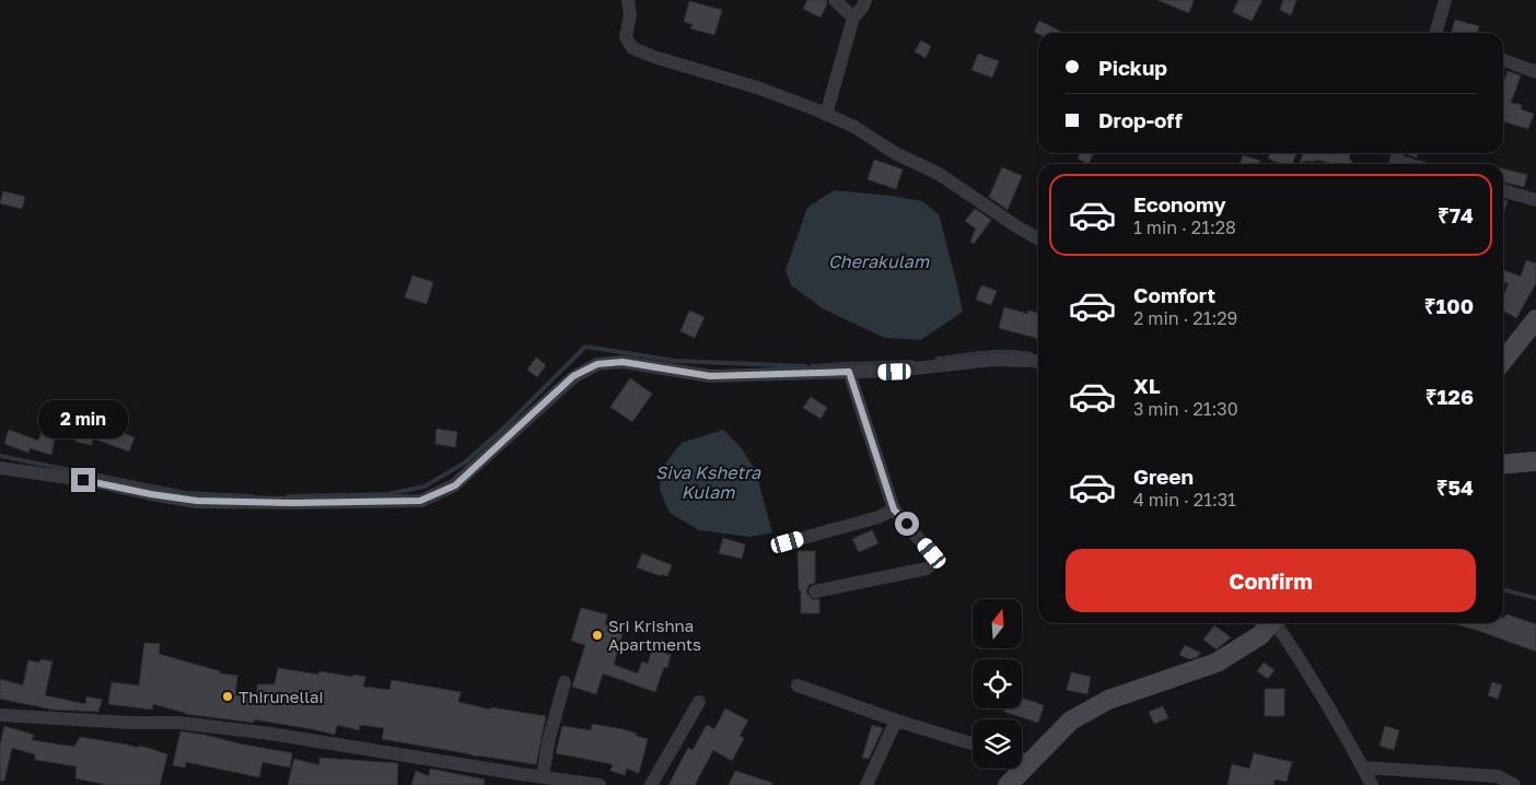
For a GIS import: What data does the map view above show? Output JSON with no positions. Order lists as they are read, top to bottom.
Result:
{
  "water": ["Cherakulam", "Siva Kshetra Kulam"],
  "places": ["Sri Krishna Apartments", "Thirunellai"],
  "north": "top",
  "page": {
    "banner": ["Pickup", "Drop-off"],
    "list": [
      {
        "name": "Economy",
        "note": "1 min · 21:28",
        "value": "₹74"
      },
      {
        "name": "Comfort",
        "note": "2 min · 21:29",
        "value": "₹100"
      },
      {
        "name": "XL",
        "note": "3 min · 21:30",
        "value": "₹126"
      },
      {
        "name": "Green",
        "note": "4 min · 21:31",
        "value": "₹54"
      }
    ],
    "bubble": "2 min",
    "buttons": "Confirm"
  }
}
